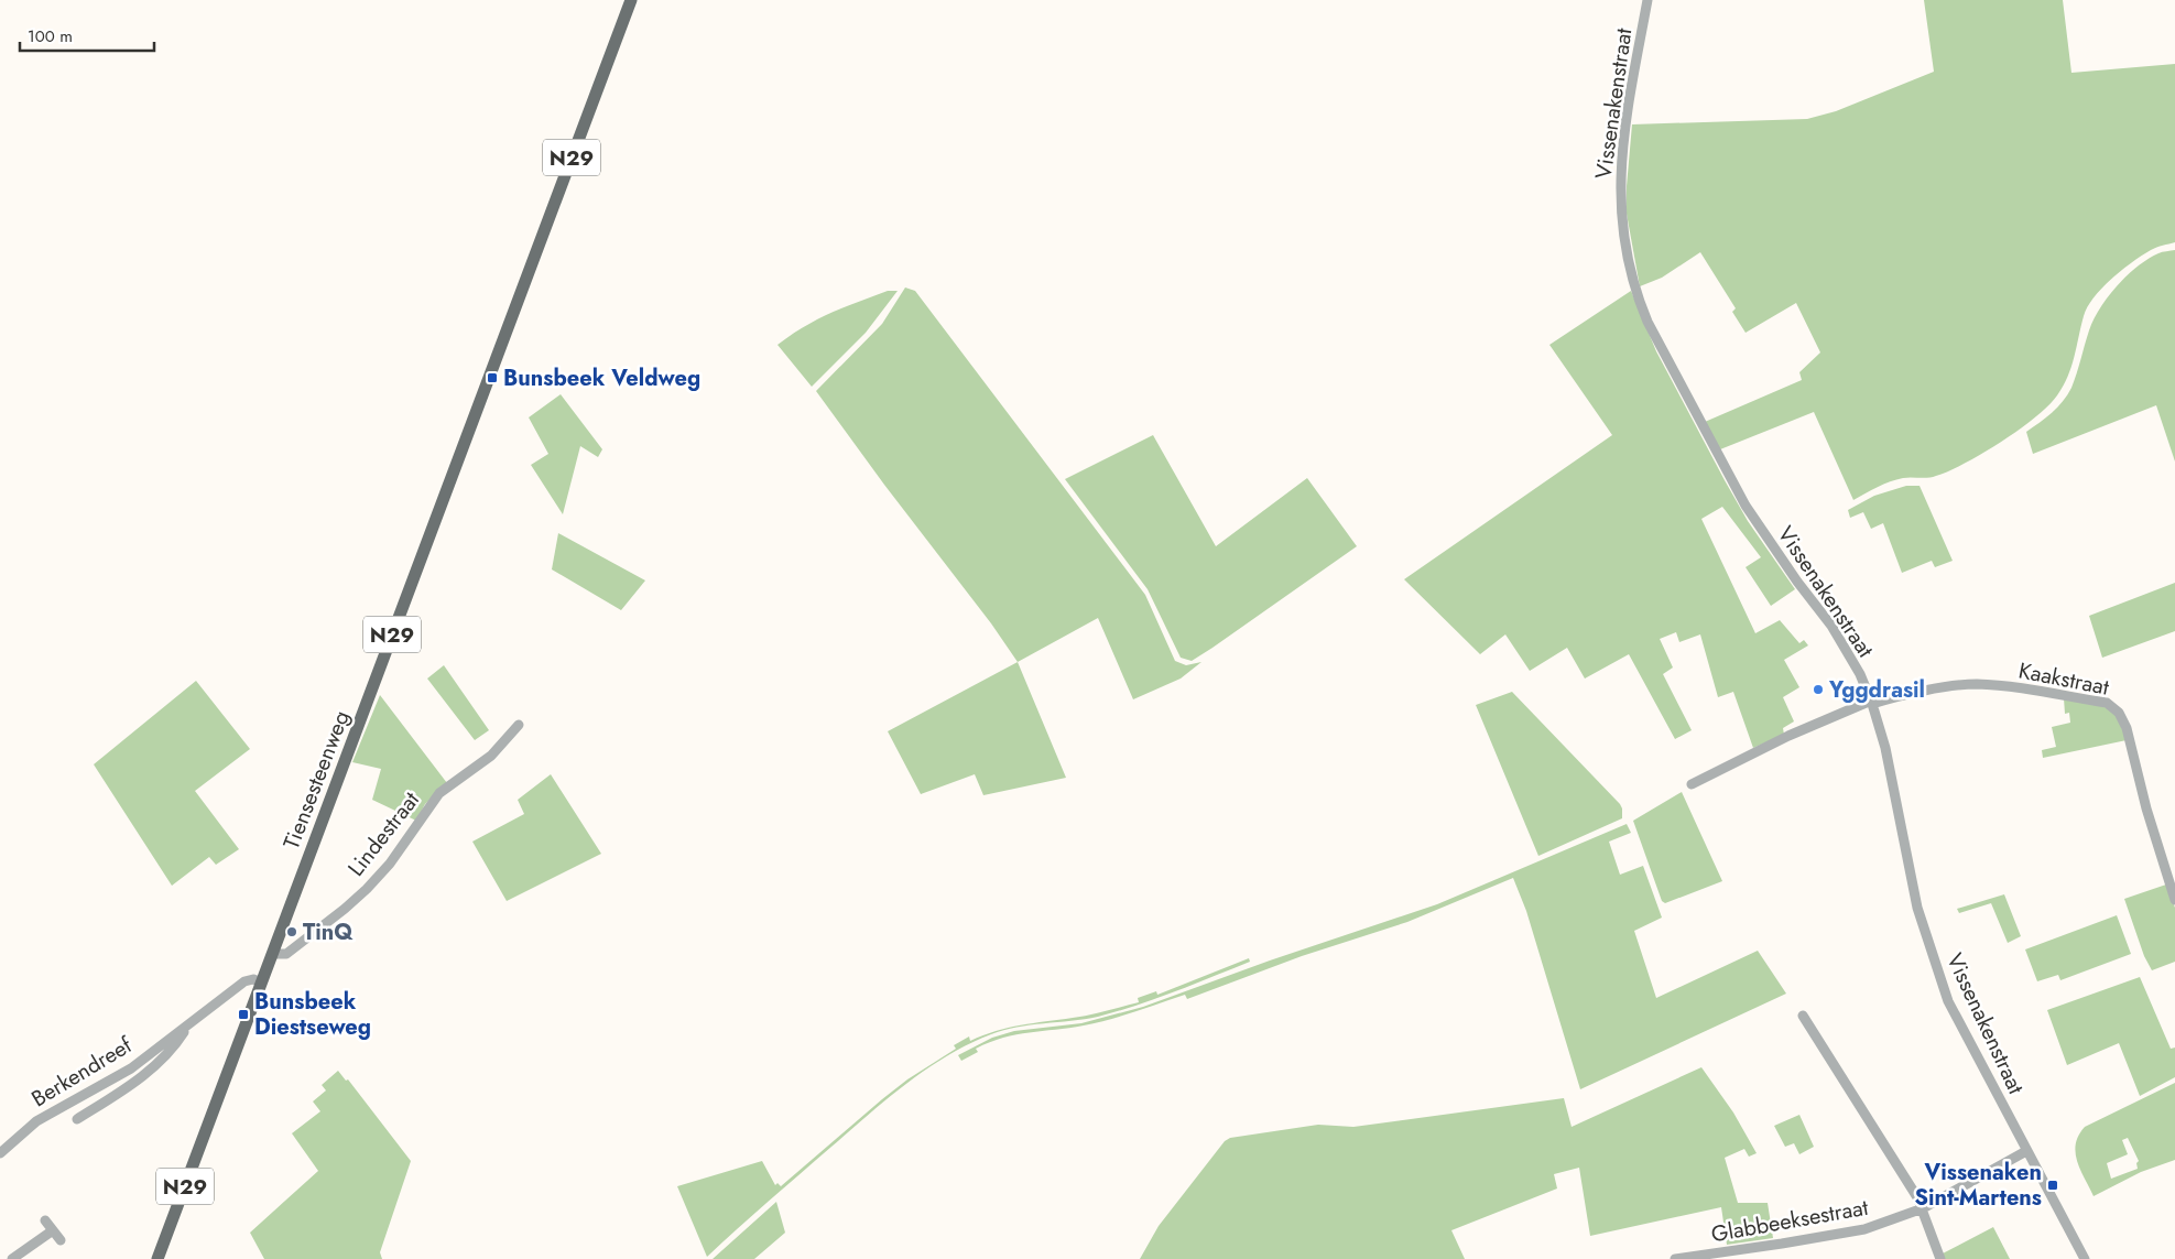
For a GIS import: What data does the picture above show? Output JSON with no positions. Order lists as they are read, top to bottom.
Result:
{
  "streets": {
    "main road": ["N29", "Tiensesteenweg"],
    "street": [
      "Vissenakenstraat",
      "Kaakstraat",
      "Lindestraat",
      "Berkendreef",
      "Glabbeeksestraat"
    ]
  },
  "crossings": [
    ["Vissenakenstraat", "Kaakstraat"],
    ["Vissenakenstraat", "Glabbeeksestraat"],
    ["Tiensesteenweg", "Lindestraat"],
    ["Tiensesteenweg", "Berkendreef"]
  ],
  "places": {
    "transit": ["Bunsbeek Veldweg", "Bunsbeek Diestseweg", "Vissenaken Sint-Martens"],
    "other": ["Yggdrasil", "TinQ"]
  },
  "scale_bar": "100 m"
}
